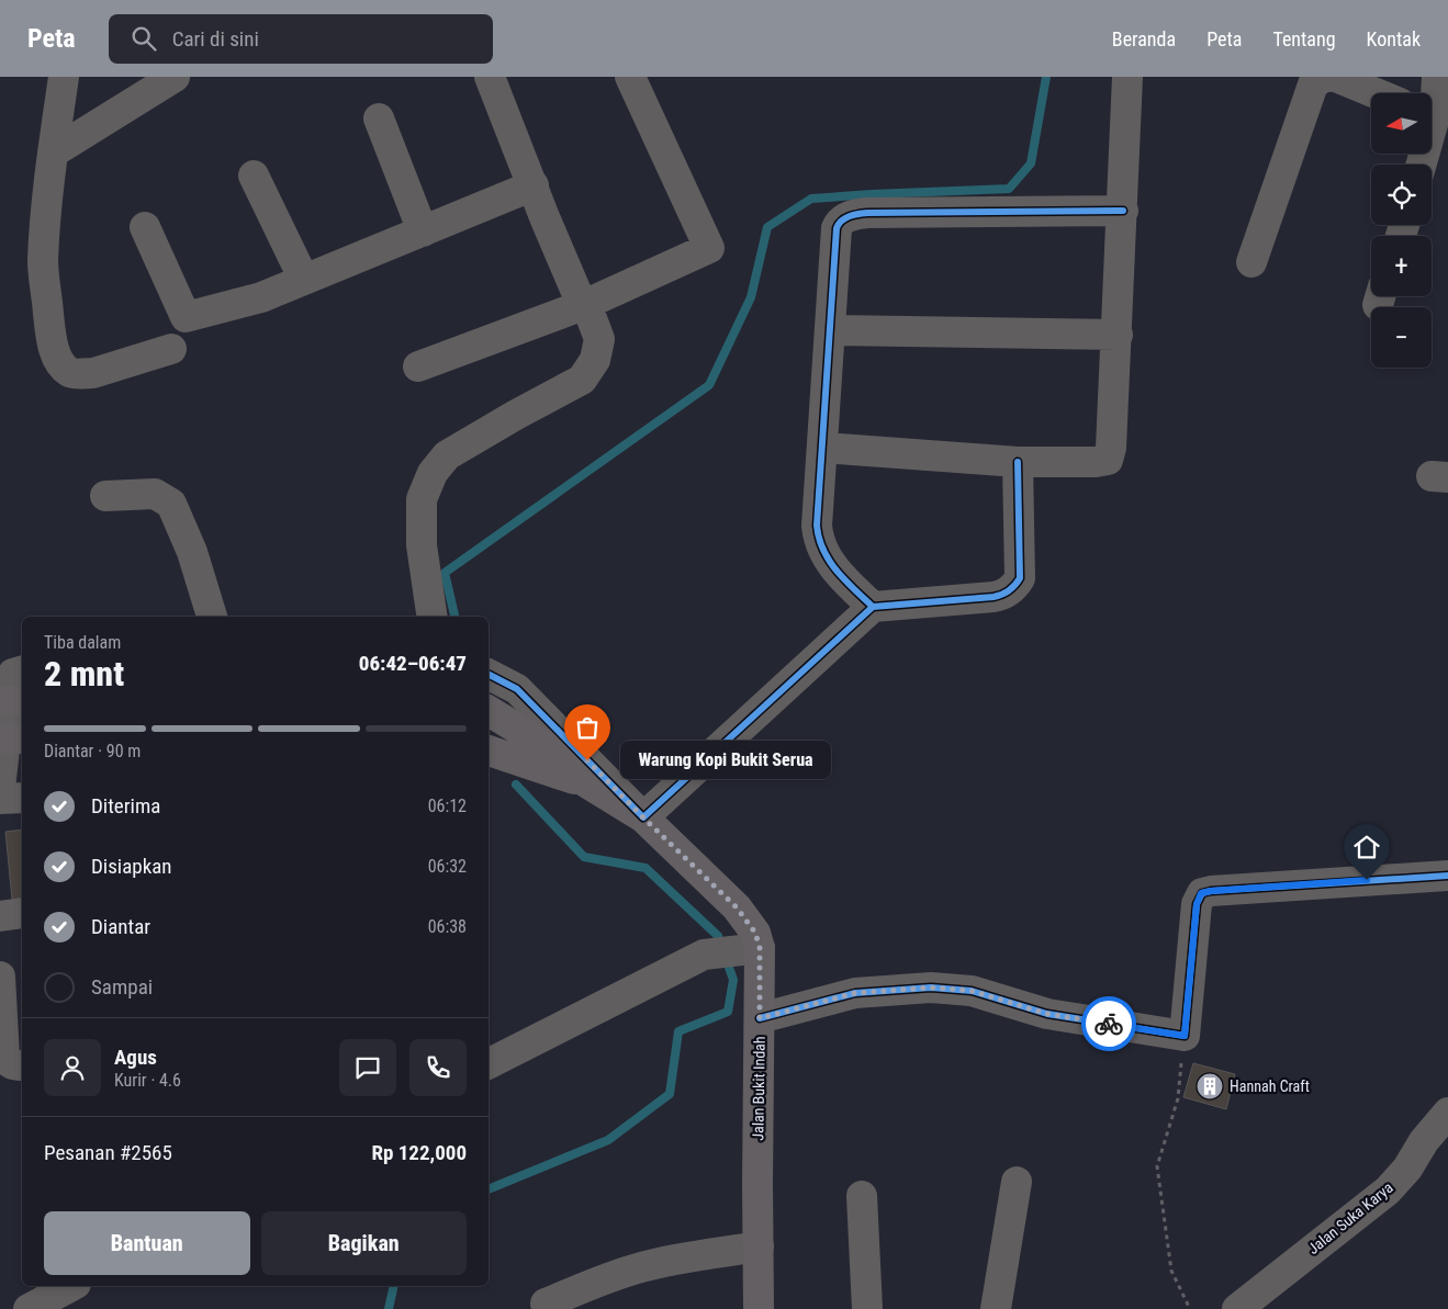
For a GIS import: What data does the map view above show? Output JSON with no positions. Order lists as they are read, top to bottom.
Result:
{
  "streets": {
    "main road": ["Jalan Bukit Indah"],
    "street": ["Jalan Suka Karya"]
  },
  "places": {
    "other": ["Warung Kopi Bukit Serua"],
    "building": ["Hannah Craft"]
  },
  "north": "left",
  "page": {
    "header": "Peta",
    "search": "Cari di sini",
    "nav": [
      "Beranda",
      "Peta",
      "Tentang",
      "Kontak"
    ],
    "map_buttons": ["+", "−"],
    "heading": ["2 mnt", "Tiba dalam", "06:42–06:47"],
    "panel": [
      "Agus",
      "Kurir · 4.6",
      "Pesanan #2565",
      "Rp 122,000"
    ],
    "bar": "Diantar · 90 m",
    "bubble": "Warung Kopi Bukit Serua",
    "list": [
      ["Diterima", "06:12"],
      ["Disiapkan", "06:32"],
      ["Diantar", "06:38"],
      "Sampai"
    ],
    "buttons": ["Bantuan", "Bagikan"]
  }
}
